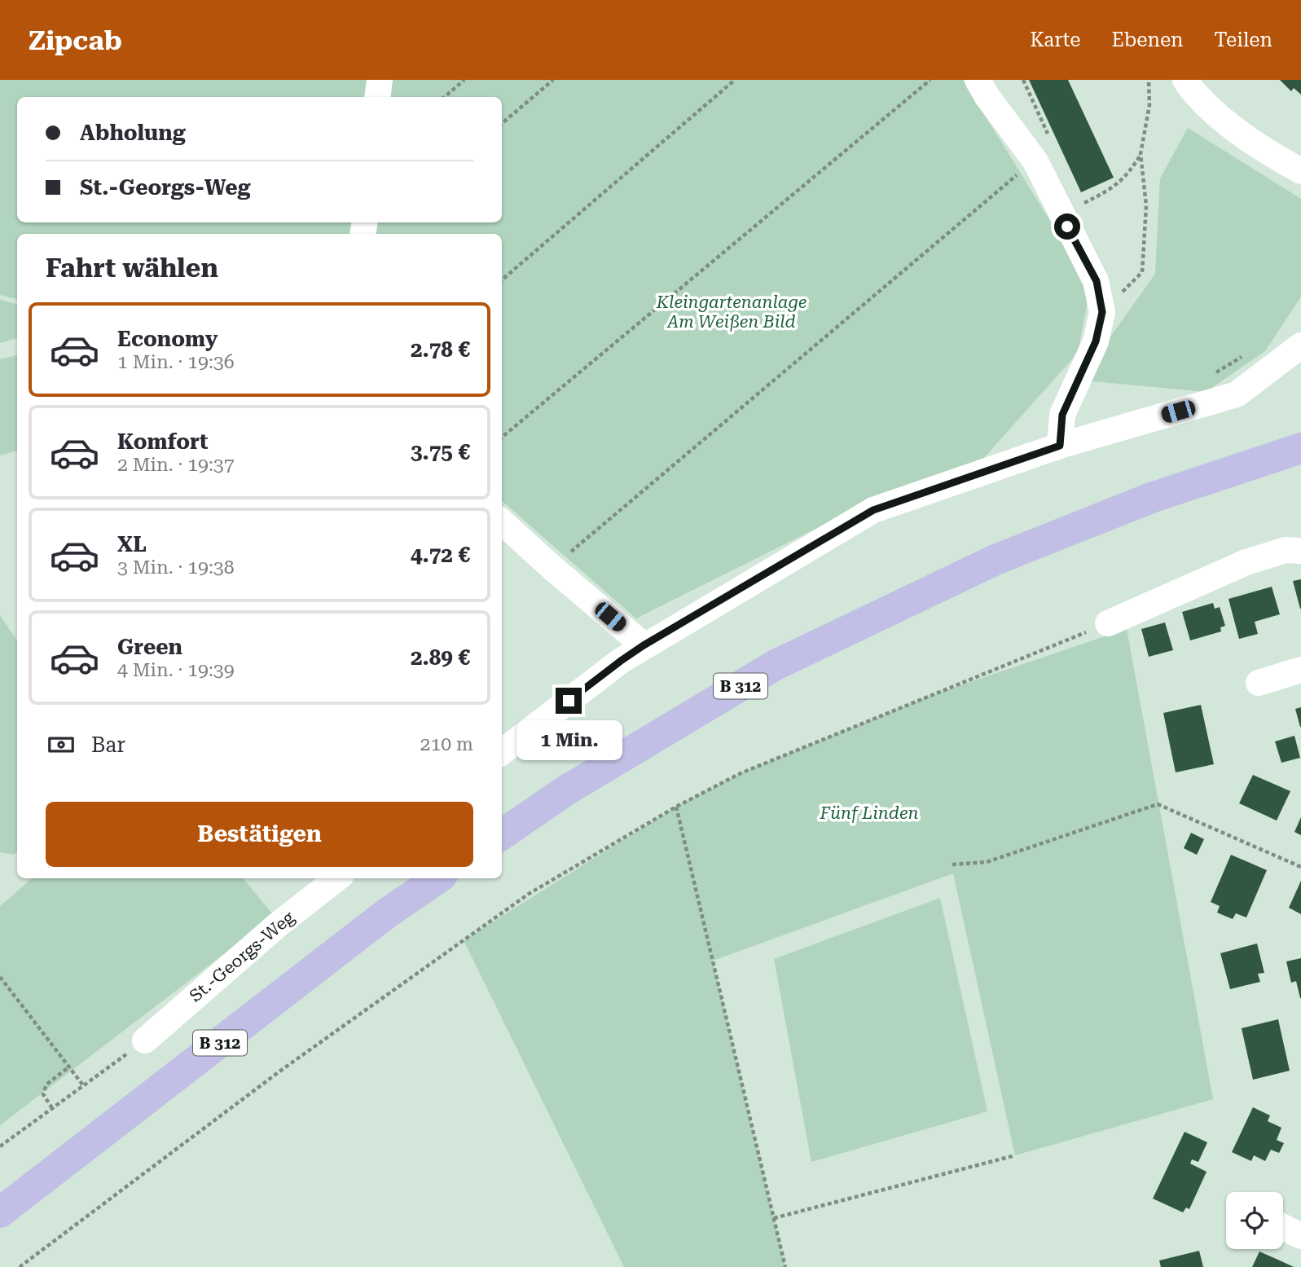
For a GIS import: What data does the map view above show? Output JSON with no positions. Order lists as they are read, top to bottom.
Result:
{
  "streets": {
    "main road": ["B 312"],
    "street": ["St.-Georgs-Weg"]
  },
  "parks": ["Kleingartenanlage Am Weißen Bild", "Fünf Linden"],
  "page": {
    "header": "Zipcab",
    "nav": ["Karte", "Ebenen", "Teilen"],
    "banner": ["Abholung", "St.-Georgs-Weg"],
    "heading": "Fahrt wählen",
    "list": [
      {
        "name": "Economy",
        "note": "1 Min. · 19:36",
        "value": "2.78 €"
      },
      {
        "name": "Komfort",
        "note": "2 Min. · 19:37",
        "value": "3.75 €"
      },
      {
        "name": "XL",
        "note": "3 Min. · 19:38",
        "value": "4.72 €"
      },
      {
        "name": "Green",
        "note": "4 Min. · 19:39",
        "value": "2.89 €"
      }
    ],
    "pay": ["Bar", "210 m"],
    "bubble": "1 Min.",
    "buttons": "Bestätigen"
  }
}
